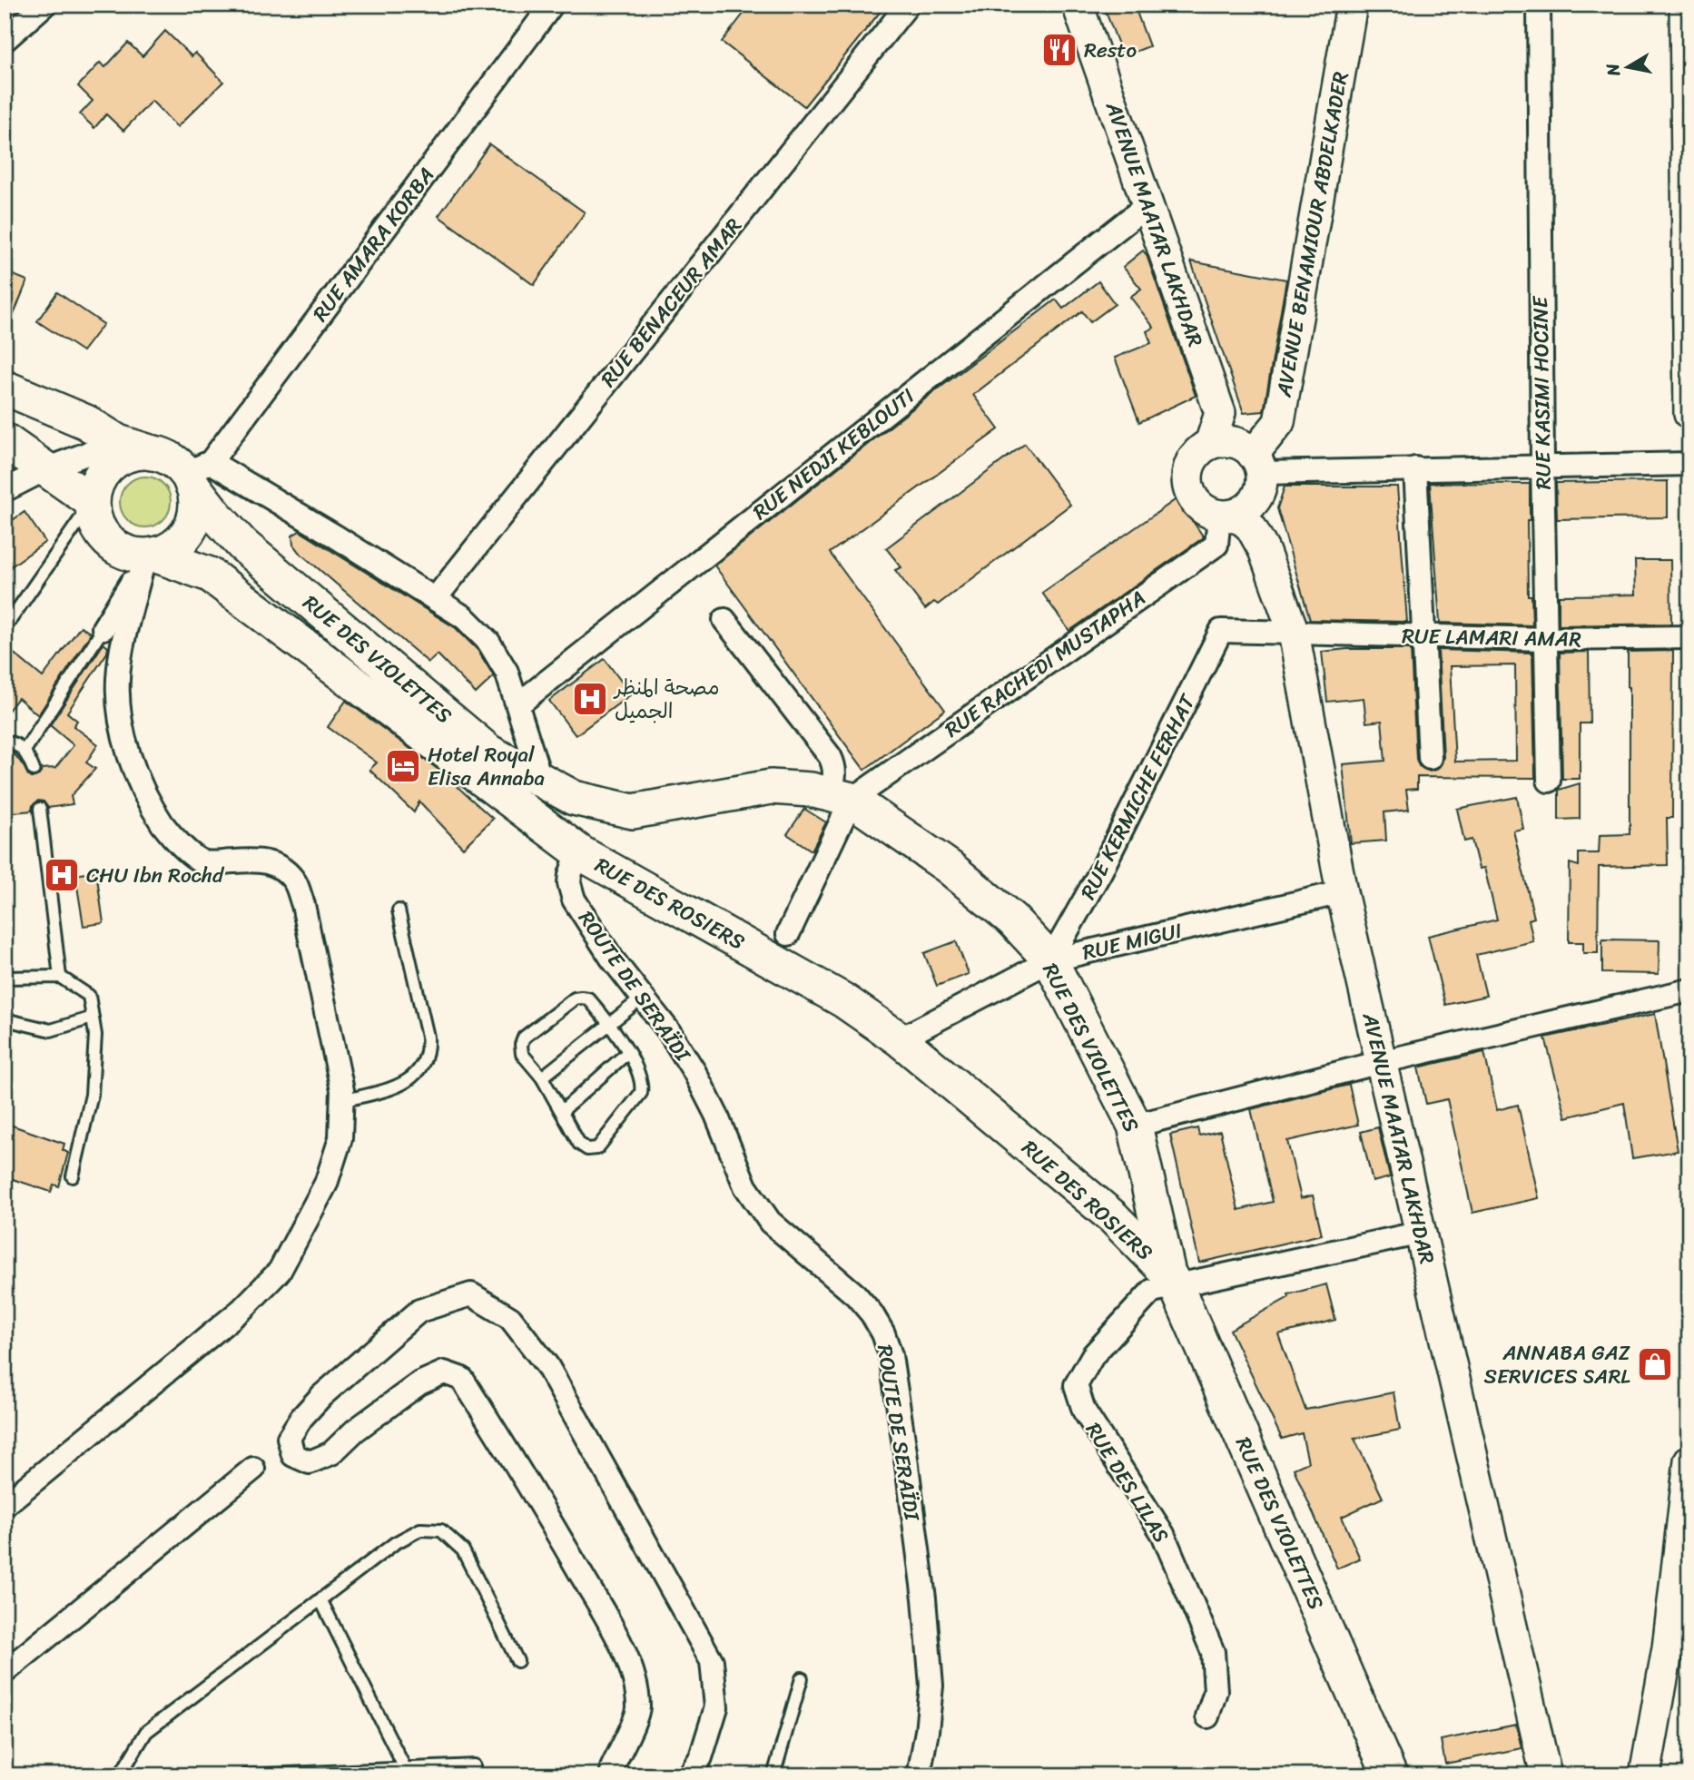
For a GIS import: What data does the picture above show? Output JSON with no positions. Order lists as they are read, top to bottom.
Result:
{
  "streets": {
    "main road": [
      "AVENUE MAATAR LAKHDAR",
      "AVENUE BENAMIOUR ABDELKADER",
      "RUE DES VIOLETTES",
      "RUE DES ROSIERS"
    ],
    "street": [
      "RUE AMARA KORBA",
      "RUE BENACEUR AMAR",
      "RUE KASIMI HOCINE",
      "RUE NEDJI KEBLOUTI",
      "RUE LAMARI AMAR",
      "RUE RACHEDI MUSTAPHA",
      "RUE KERMICHE FERHAT",
      "RUE MIGUI",
      "ROUTE DE SERAÏDI",
      "RUE DES LILAS"
    ]
  },
  "crossings": [
    ["AVENUE MAATAR LAKHDAR", "AVENUE BENAMIOUR ABDELKADER"],
    ["AVENUE MAATAR LAKHDAR", "RUE NEDJI KEBLOUTI"],
    ["AVENUE MAATAR LAKHDAR", "RUE LAMARI AMAR"],
    ["AVENUE MAATAR LAKHDAR", "RUE RACHEDI MUSTAPHA"],
    ["AVENUE MAATAR LAKHDAR", "RUE MIGUI"],
    ["AVENUE MAATAR LAKHDAR", "RUE DES LILAS"],
    ["AVENUE BENAMIOUR ABDELKADER", "RUE RACHEDI MUSTAPHA"],
    ["RUE AMARA KORBA", "RUE DES VIOLETTES"],
    ["RUE AMARA KORBA", "RUE DES ROSIERS"],
    ["RUE KASIMI HOCINE", "RUE LAMARI AMAR"],
    ["RUE LAMARI AMAR", "RUE KERMICHE FERHAT"],
    ["RUE DES VIOLETTES", "RUE RACHEDI MUSTAPHA"],
    ["RUE DES VIOLETTES", "RUE KERMICHE FERHAT"],
    ["RUE DES VIOLETTES", "RUE DES ROSIERS"],
    ["RUE DES VIOLETTES", "RUE MIGUI"],
    ["RUE DES VIOLETTES", "RUE DES LILAS"],
    ["RUE KERMICHE FERHAT", "RUE MIGUI"],
    ["RUE DES ROSIERS", "RUE MIGUI"],
    ["RUE DES ROSIERS", "ROUTE DE SERAÏDI"],
    ["RUE DES ROSIERS", "RUE DES LILAS"]
  ],
  "places": {
    "restaurant": ["Resto"],
    "hospital": ["مصحة المنظر الجميل", "CHU Ibn Rochd"],
    "hotel": ["Hotel Royal Elisa Annaba"],
    "shop": ["ANNABA GAZ SERVICES SARL"]
  },
  "north": "left"
}
